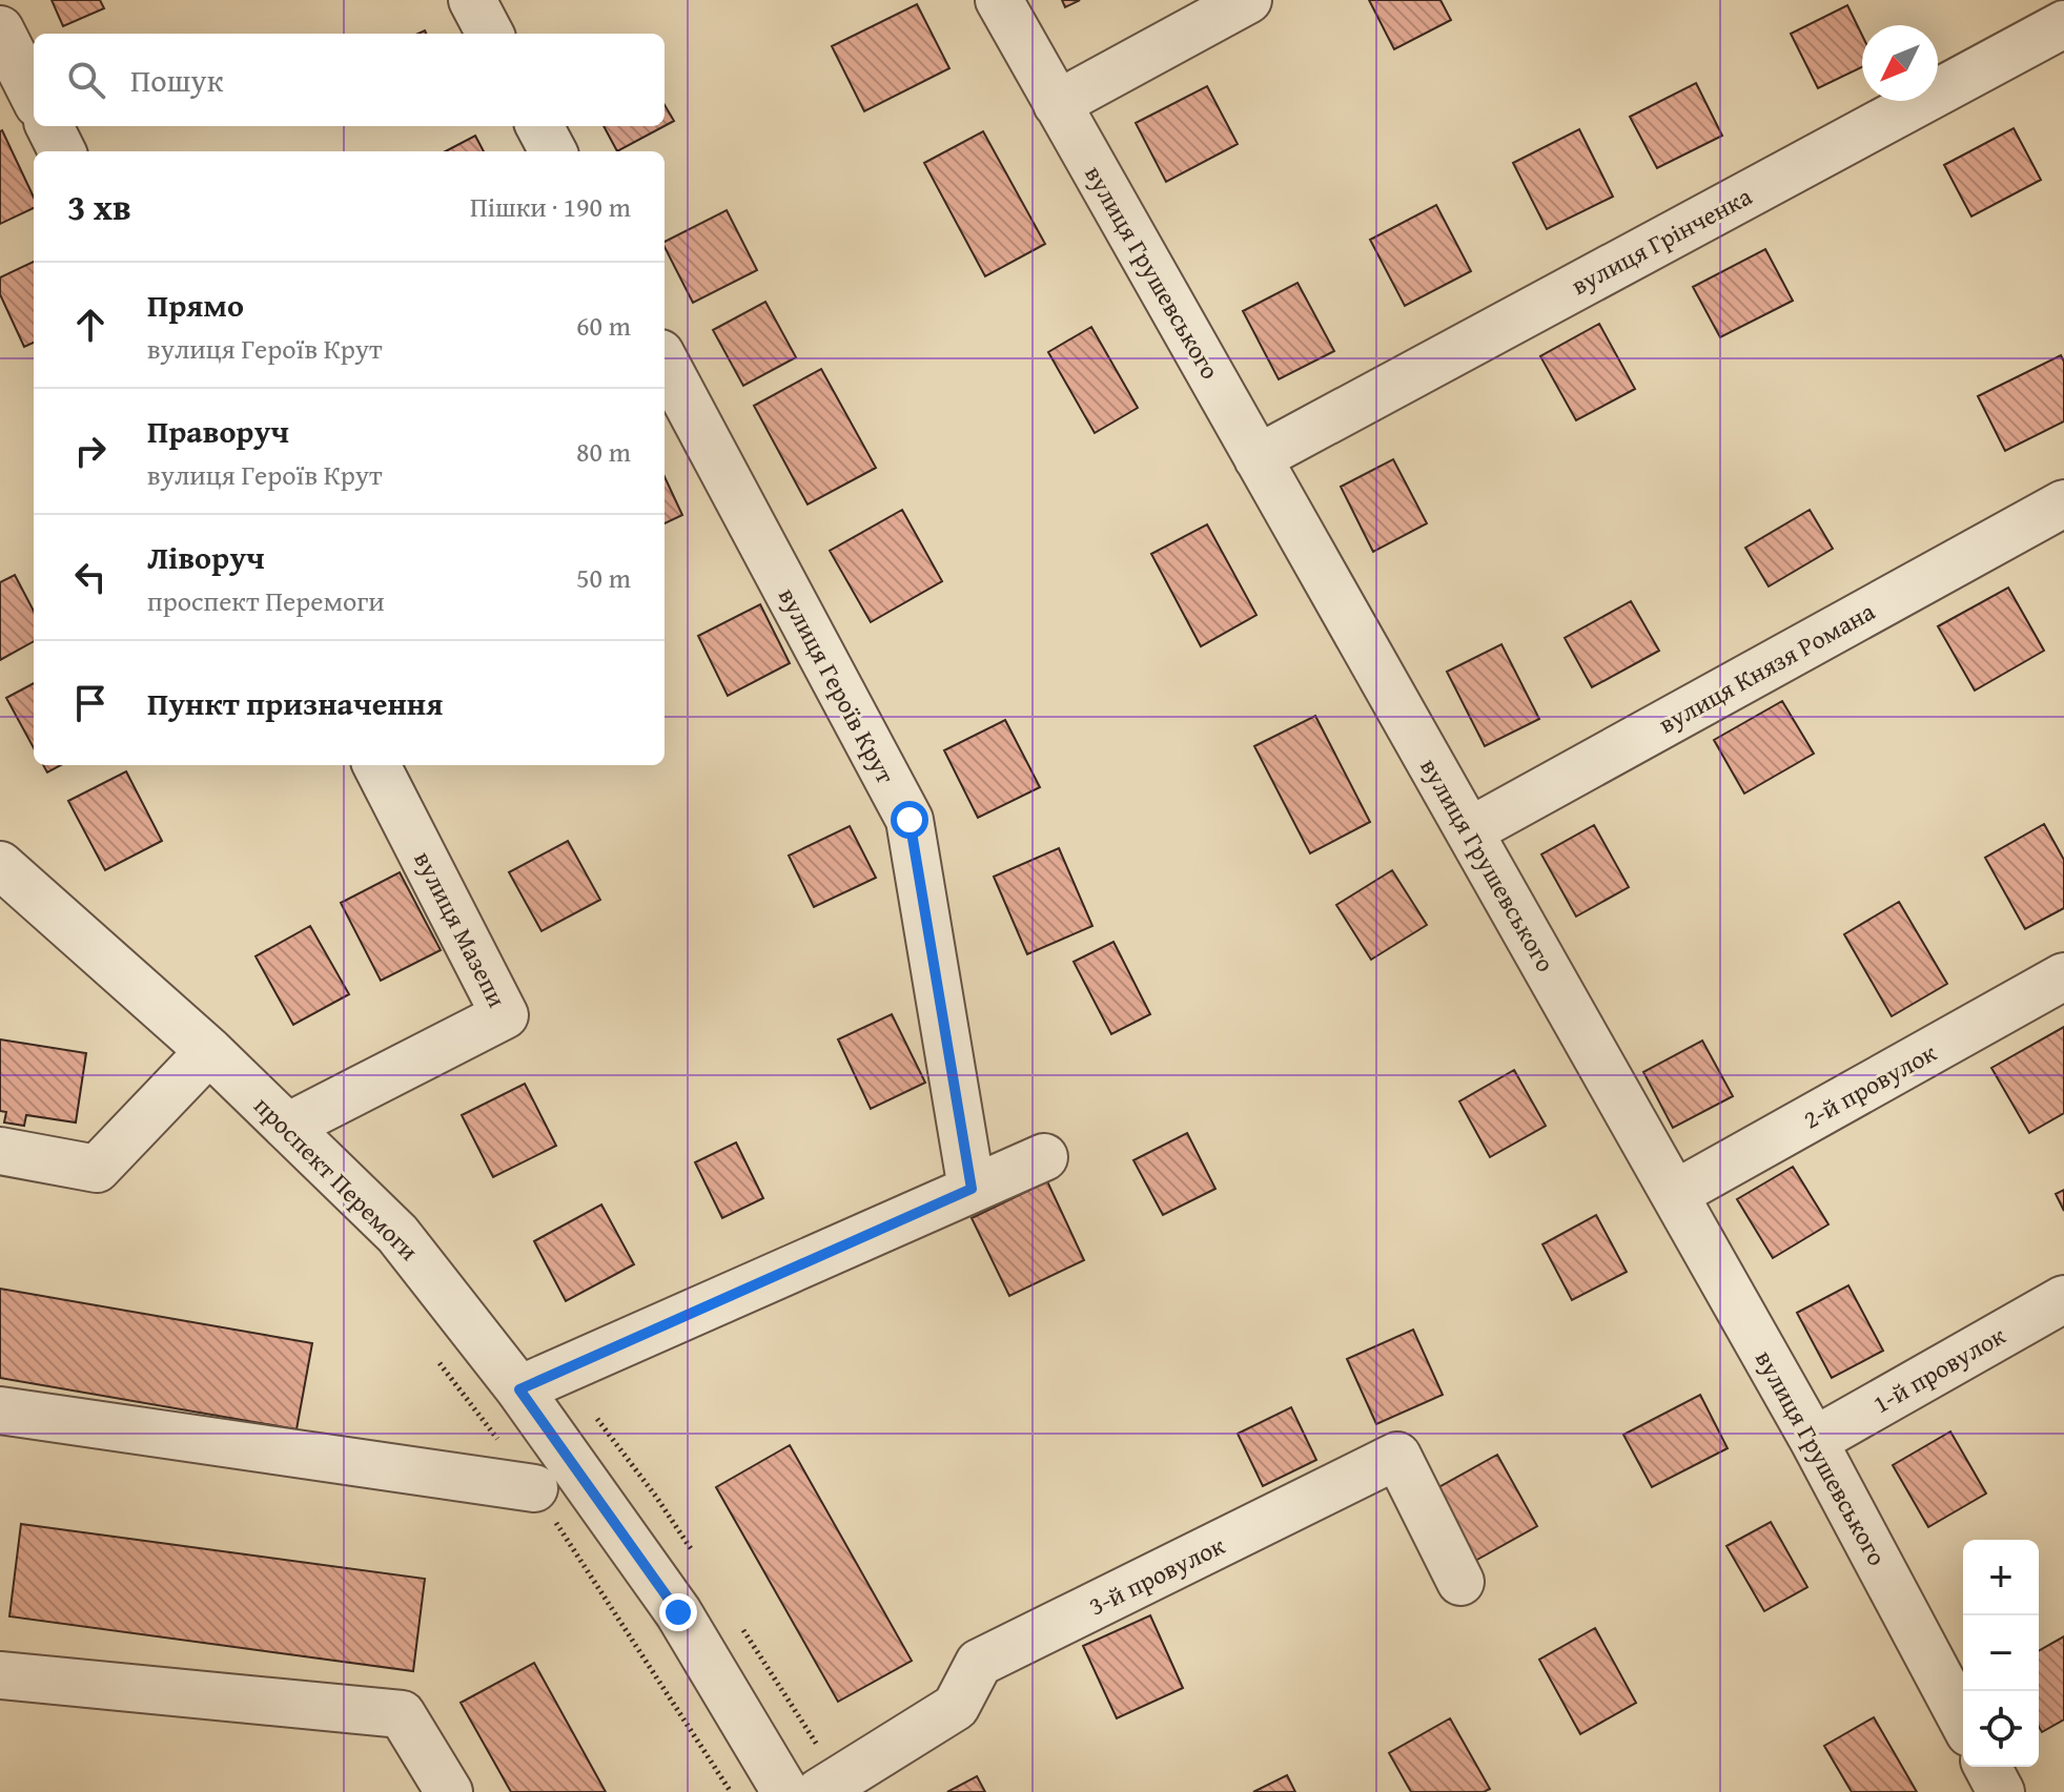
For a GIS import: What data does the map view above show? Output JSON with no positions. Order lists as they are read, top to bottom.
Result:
{
  "streets": {
    "street": [
      "вулиця Грінченка",
      "вулиця Грушевського",
      "вулиця Князя Романа",
      "вулиця Героїв Крут",
      "вулиця Мазепи",
      "2-й провулок",
      "проспект Перемоги",
      "1-й провулок",
      "3-й провулок"
    ]
  },
  "crossings": [
    ["вулиця Грінченка", "вулиця Грушевського"],
    ["вулиця Грушевського", "вулиця Князя Романа"],
    ["вулиця Грушевського", "2-й провулок"],
    ["вулиця Грушевського", "1-й провулок"],
    ["вулиця Мазепи", "проспект Перемоги"]
  ],
  "north": "bottom left",
  "page": {
    "search": "Пошук",
    "heading": ["3 хв", "Пішки · 190 m"],
    "list": [
      ["Прямо", "вулиця Героїв Крут", "60 m"],
      ["Праворуч", "вулиця Героїв Крут", "80 m"],
      ["Ліворуч", "проспект Перемоги", "50 m"],
      "Пункт призначення"
    ],
    "map_buttons": ["+", "−"]
  }
}
